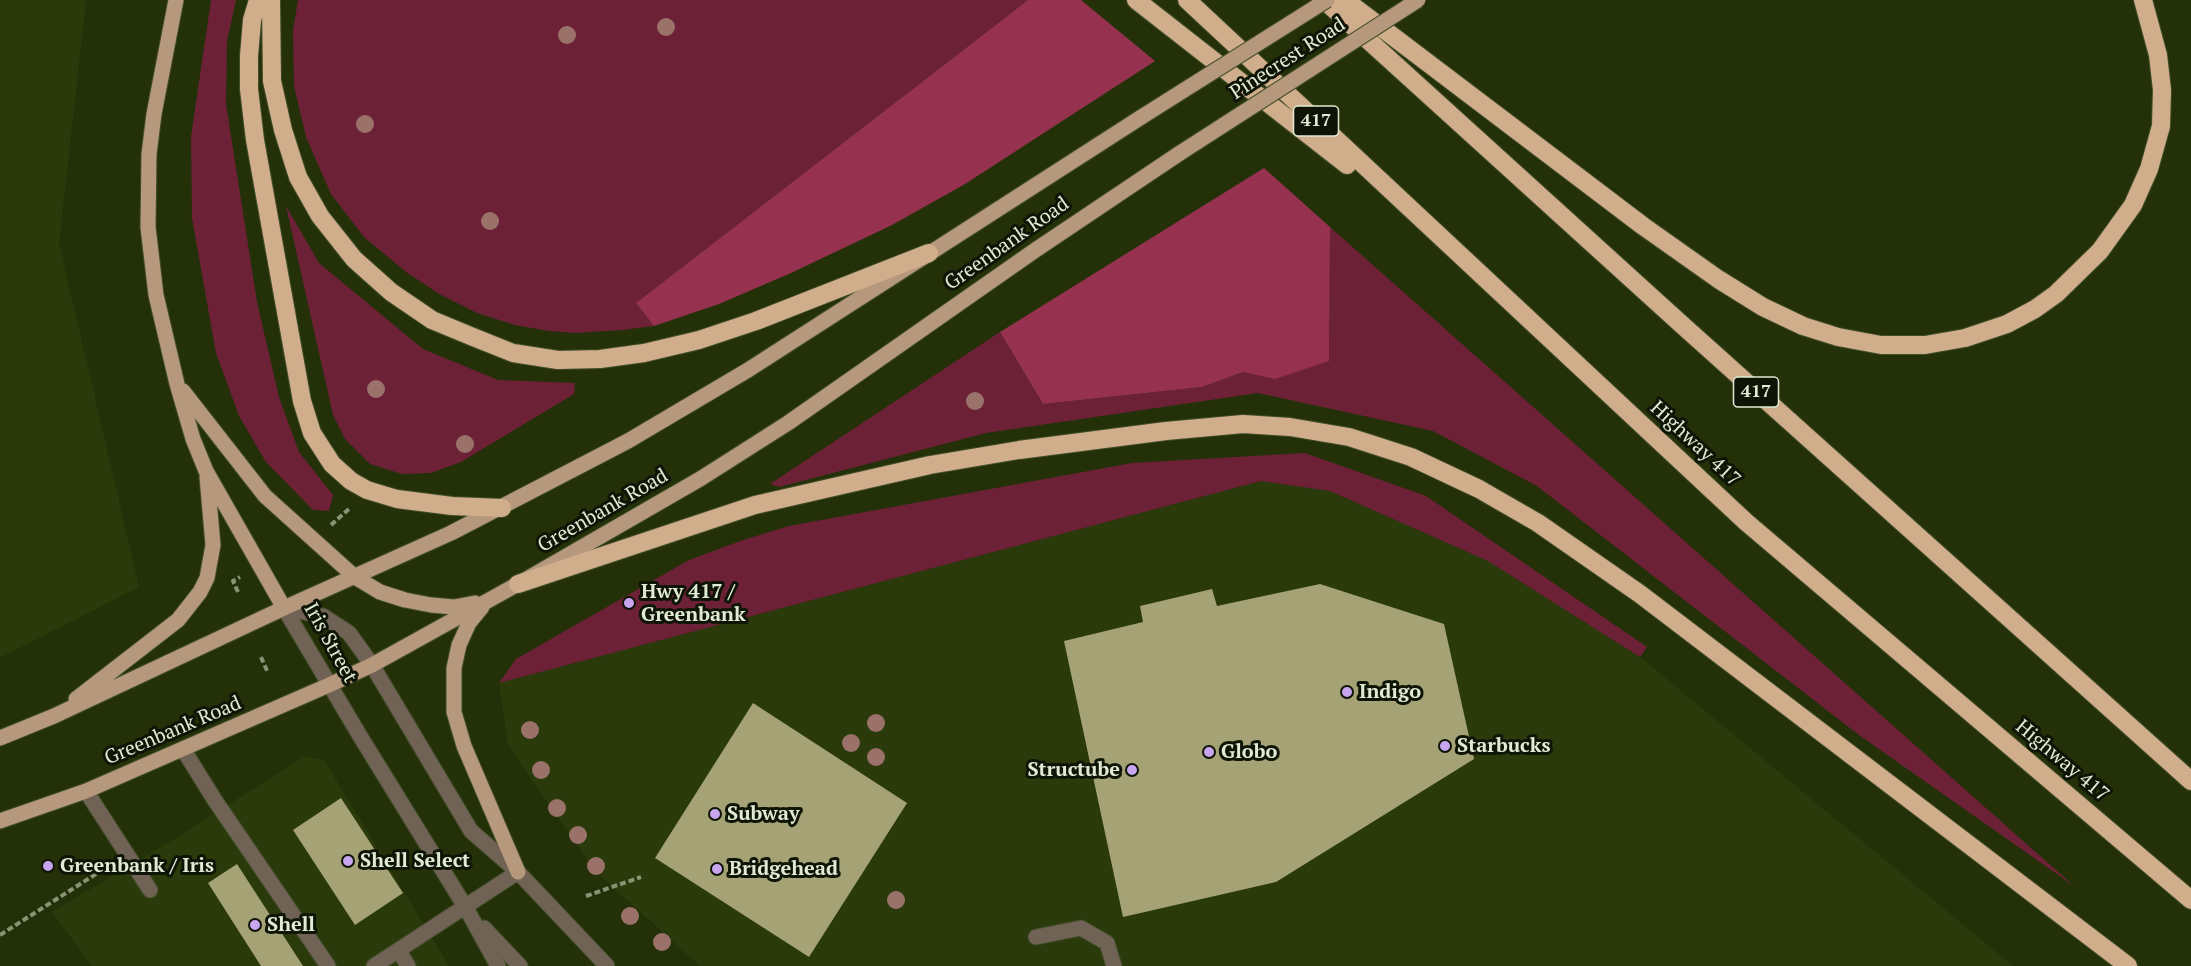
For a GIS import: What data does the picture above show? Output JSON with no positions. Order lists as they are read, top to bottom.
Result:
{
  "streets": {
    "highway": ["417", "Highway 417"],
    "main road": ["Pinecrest Road", "Greenbank Road"],
    "street": ["Iris Street"]
  },
  "crossings": [
    ["Pinecrest Road", "417"],
    ["Pinecrest Road", "Greenbank Road"],
    ["Greenbank Road", "Iris Street"]
  ],
  "places": [
    "Hwy 417 / Greenbank",
    "Indigo",
    "Starbucks",
    "Globo",
    "Structube",
    "Subway",
    "Shell Select",
    "Greenbank / Iris",
    "Bridgehead",
    "Shell"
  ]
}
